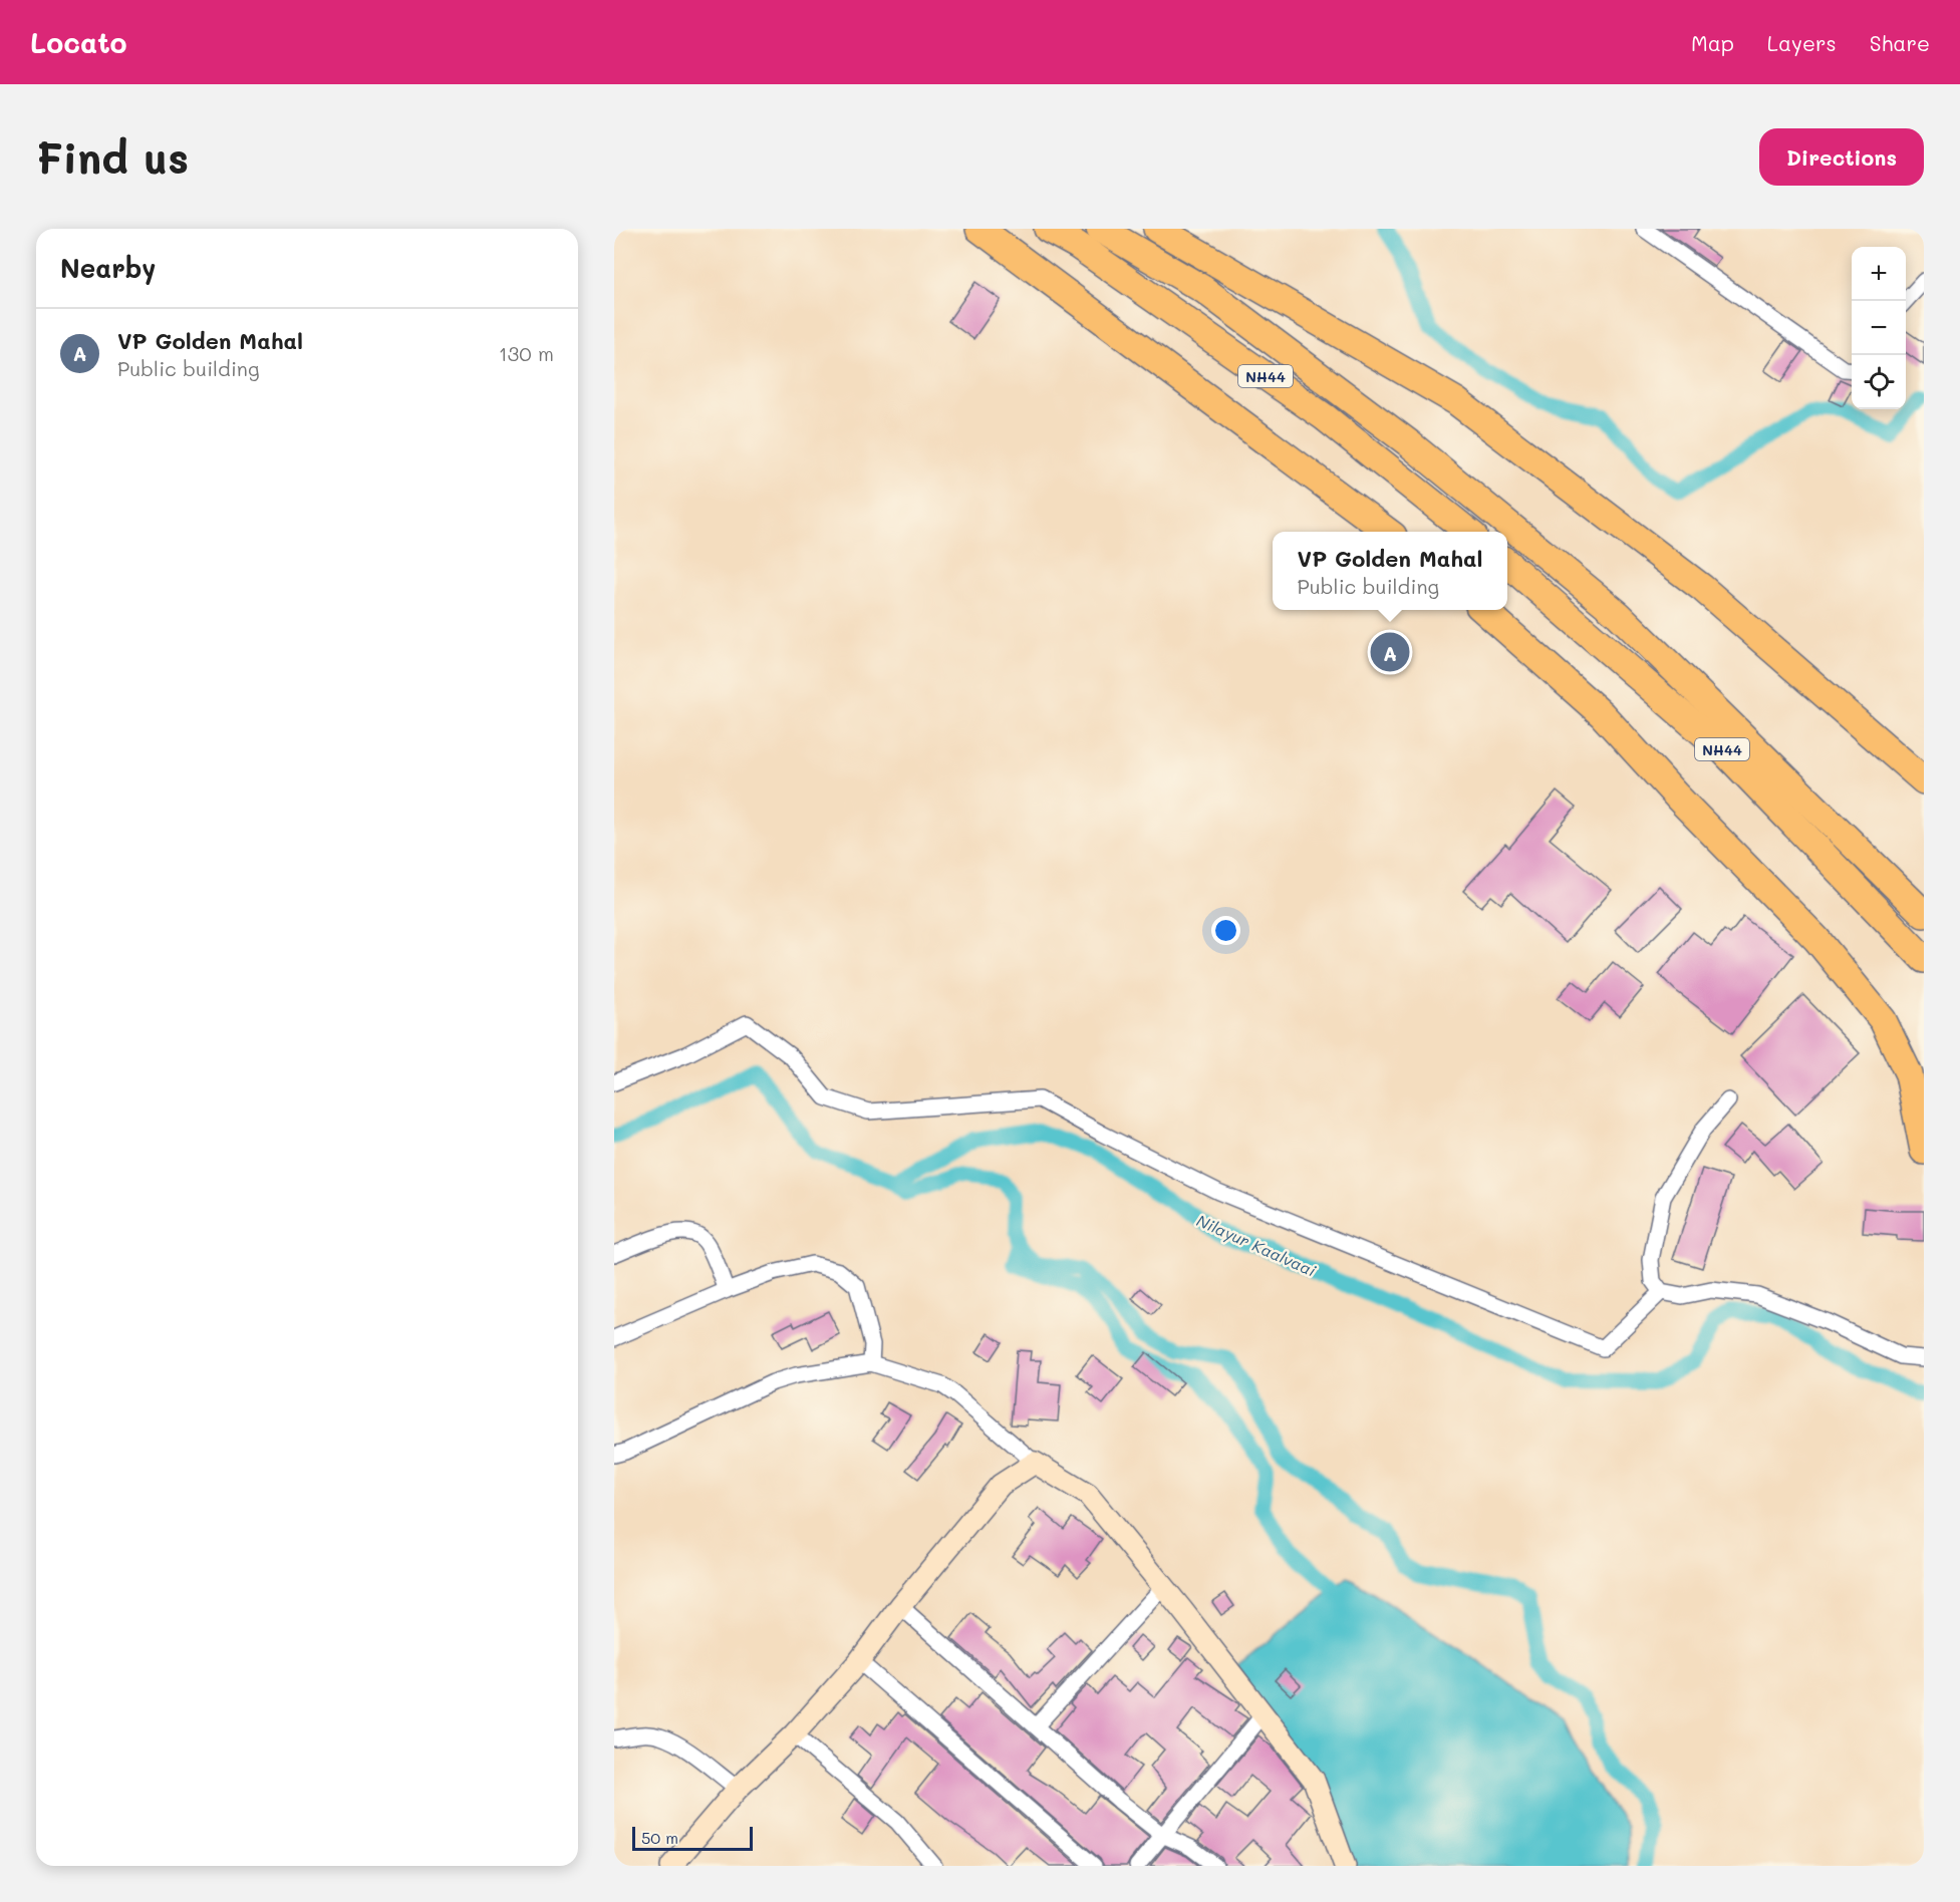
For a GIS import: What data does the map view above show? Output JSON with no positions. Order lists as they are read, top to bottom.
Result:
{
  "streets": {
    "highway": ["NH44"]
  },
  "water": ["Nilayur Kaalvaai"],
  "scale_bar": "50 m",
  "page": {
    "header": "Locato",
    "nav": ["Map", "Layers", "Share"],
    "buttons": "Directions",
    "title": "Find us",
    "heading": "Nearby",
    "map_buttons": ["+", "−"],
    "list": [
      {
        "mark": "A",
        "name": "VP Golden Mahal",
        "note": "Public building",
        "value": "130 m"
      }
    ],
    "popup": ["VP Golden Mahal", "Public building"],
    "pins": "A",
    "scale": "50 m"
  }
}
